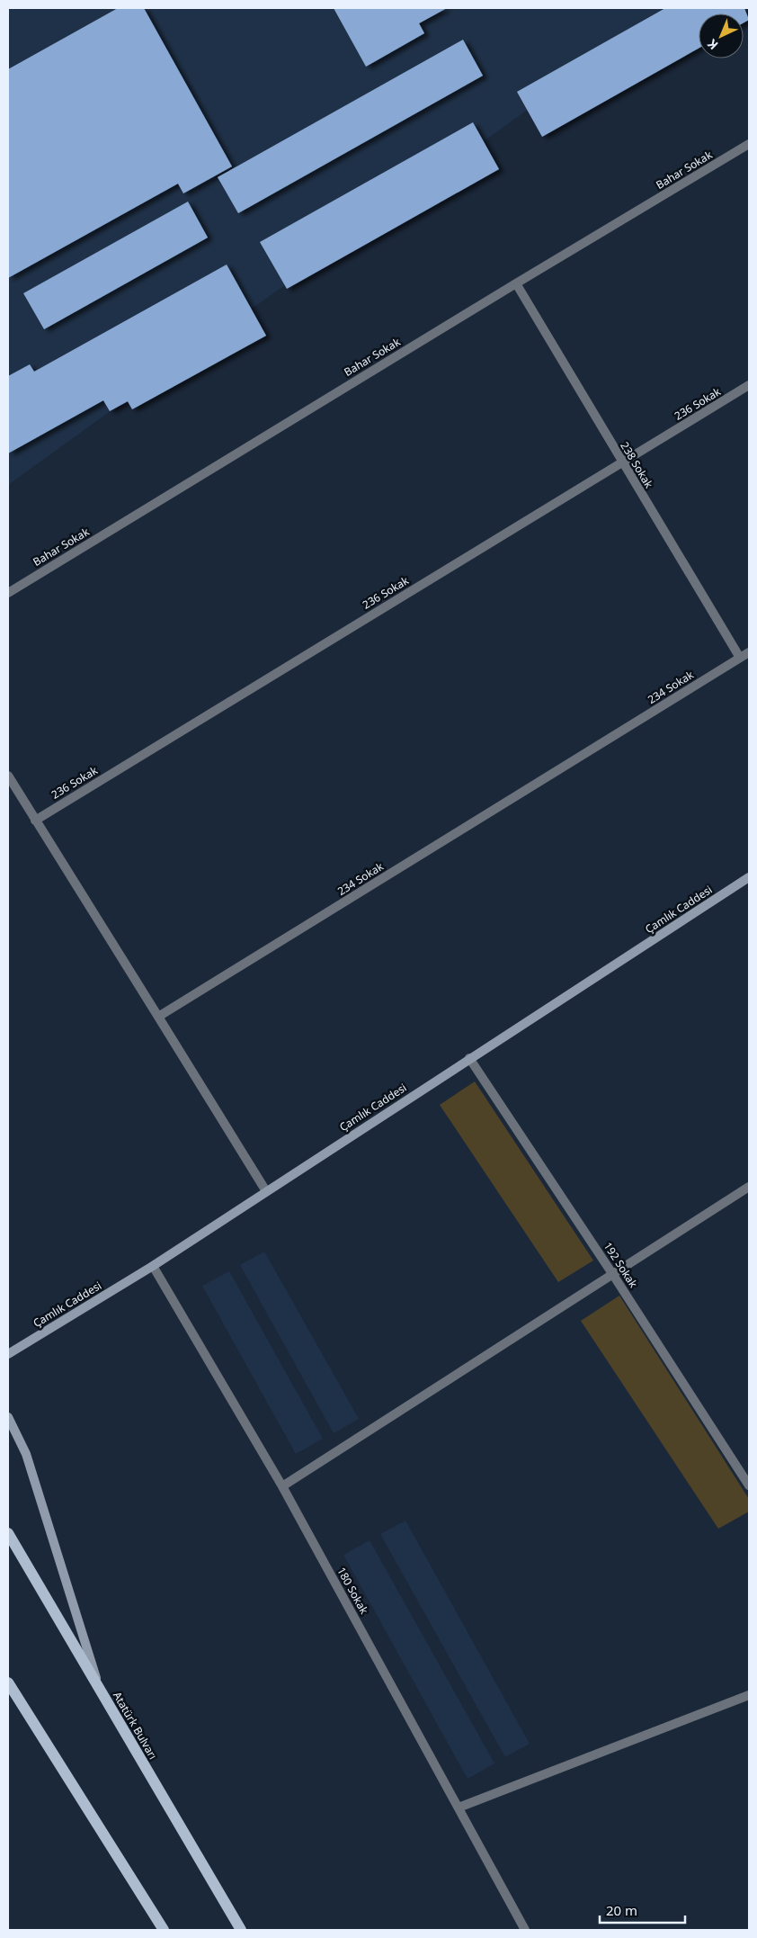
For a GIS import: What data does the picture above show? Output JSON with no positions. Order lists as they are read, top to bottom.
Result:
{
  "streets": {
    "main road": ["Atatürk Bulvarı"],
    "street": [
      "Bahar Sokak",
      "236 Sokak",
      "238 Sokak",
      "234 Sokak",
      "Çamlık Caddesi",
      "192 Sokak",
      "180 Sokak"
    ]
  },
  "crossings": [
    ["Bahar Sokak", "238 Sokak"],
    ["236 Sokak", "238 Sokak"],
    ["238 Sokak", "234 Sokak"],
    ["Çamlık Caddesi", "192 Sokak"],
    ["Çamlık Caddesi", "180 Sokak"]
  ],
  "scale_bar": "20 m",
  "north": "bottom left"
}
